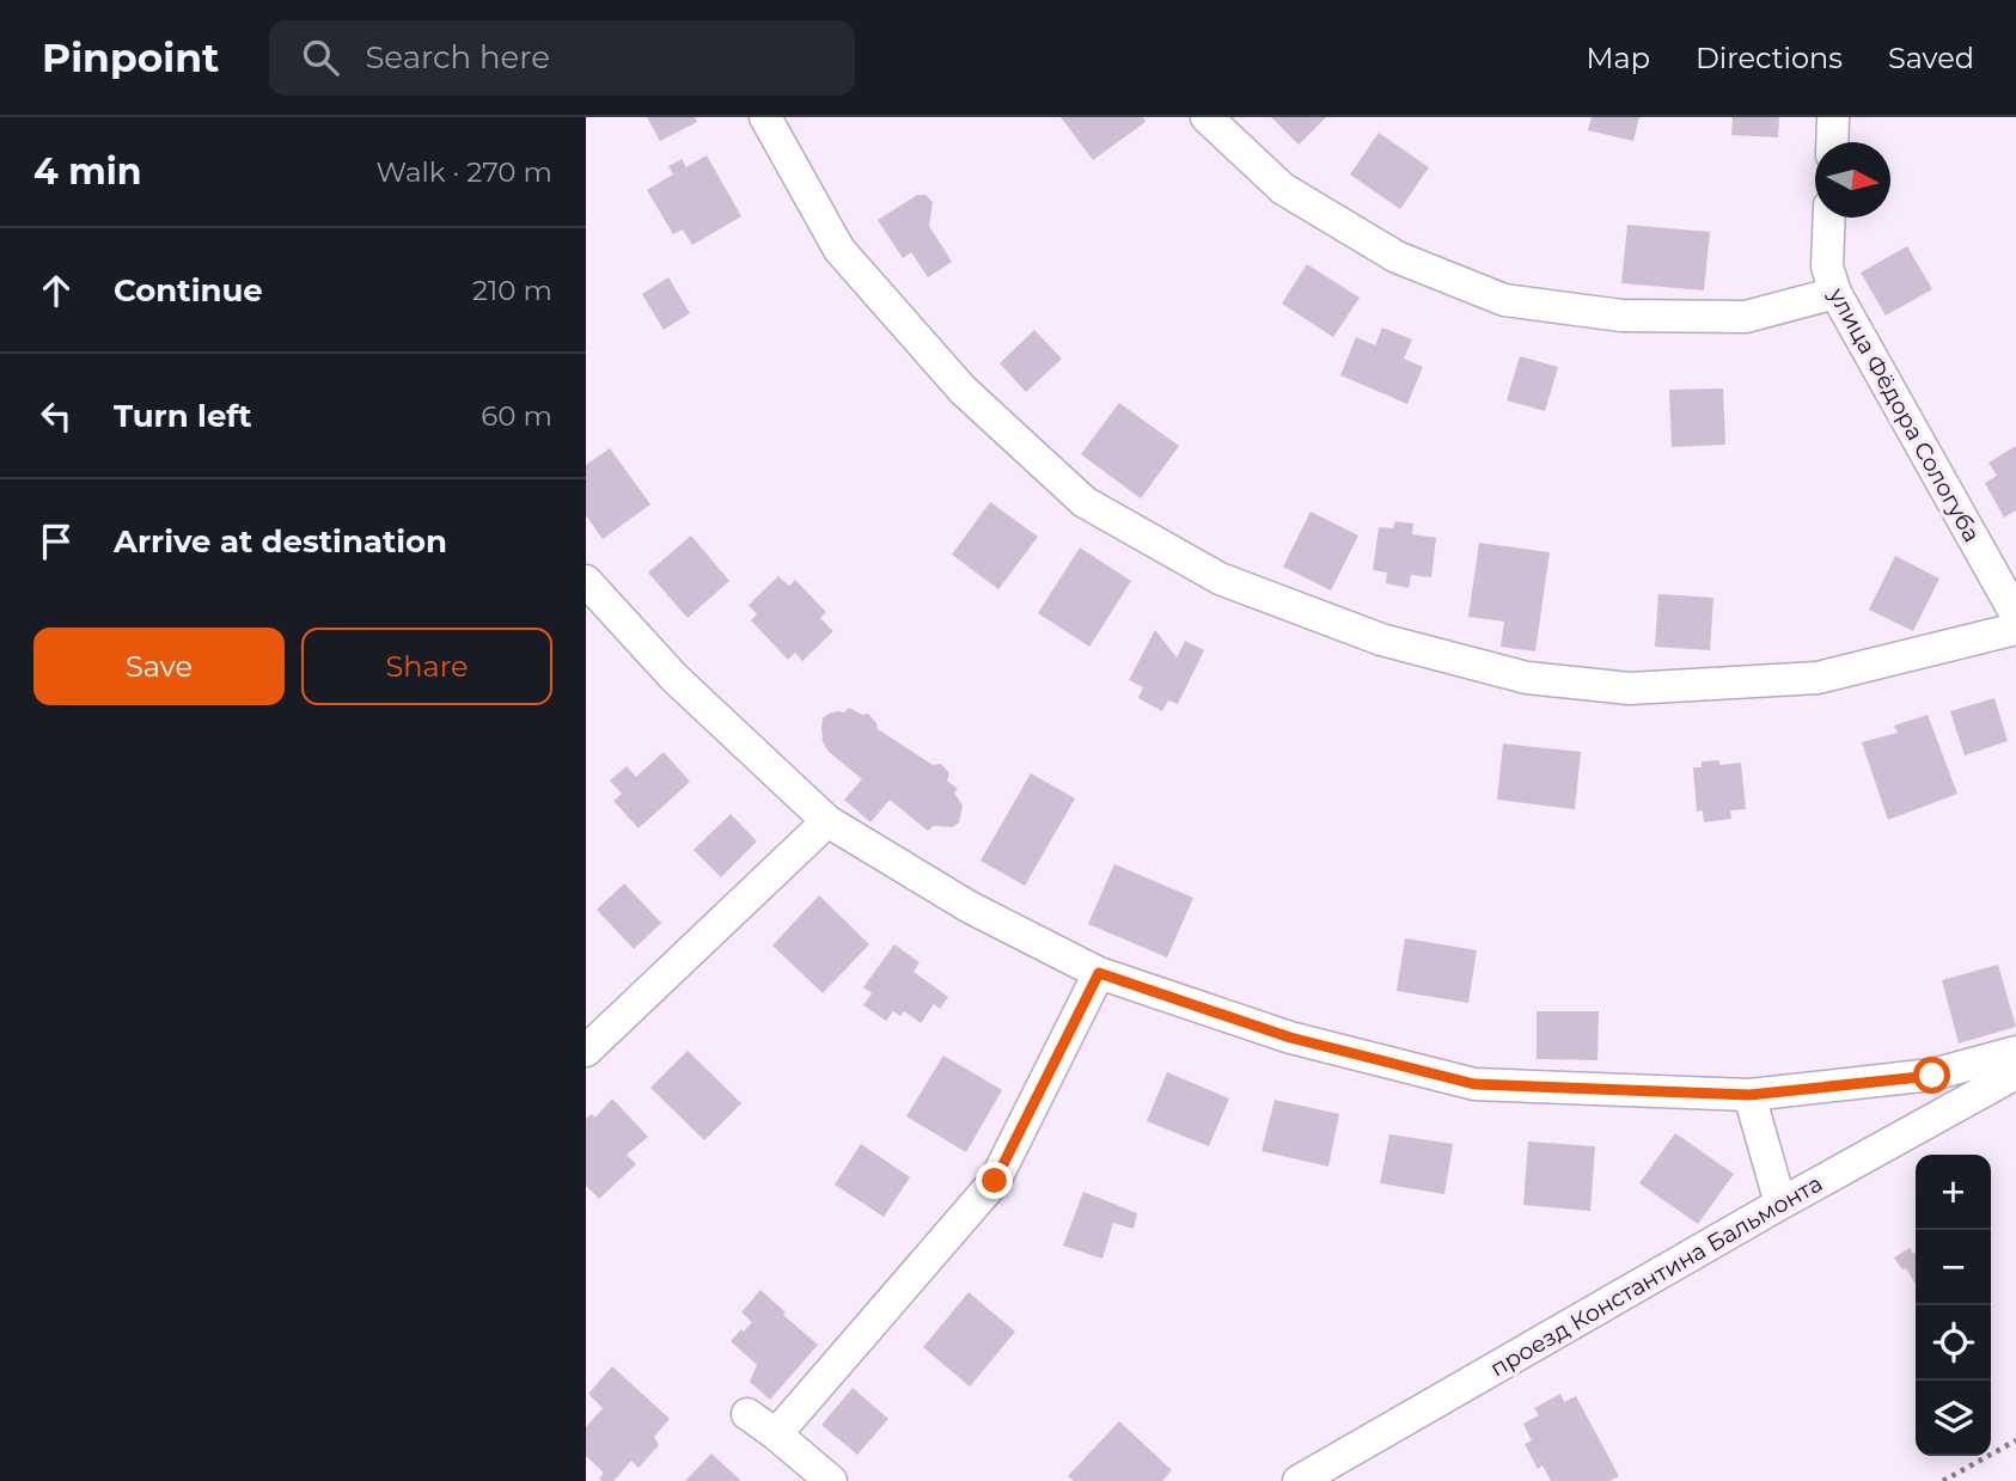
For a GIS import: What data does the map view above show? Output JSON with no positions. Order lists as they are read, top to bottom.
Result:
{
  "streets": {
    "street": ["улица Фёдора Сологуба", "проезд Константина Бальмонта"]
  },
  "north": "right",
  "page": {
    "header": "Pinpoint",
    "search": "Search here",
    "nav": ["Map", "Directions", "Saved"],
    "heading": ["4 min", "Walk · 270 m"],
    "list": [
      ["Continue", "210 m"],
      ["Turn left", "60 m"],
      "Arrive at destination"
    ],
    "buttons": ["Save", "Share"],
    "map_buttons": ["+", "−"]
  }
}
